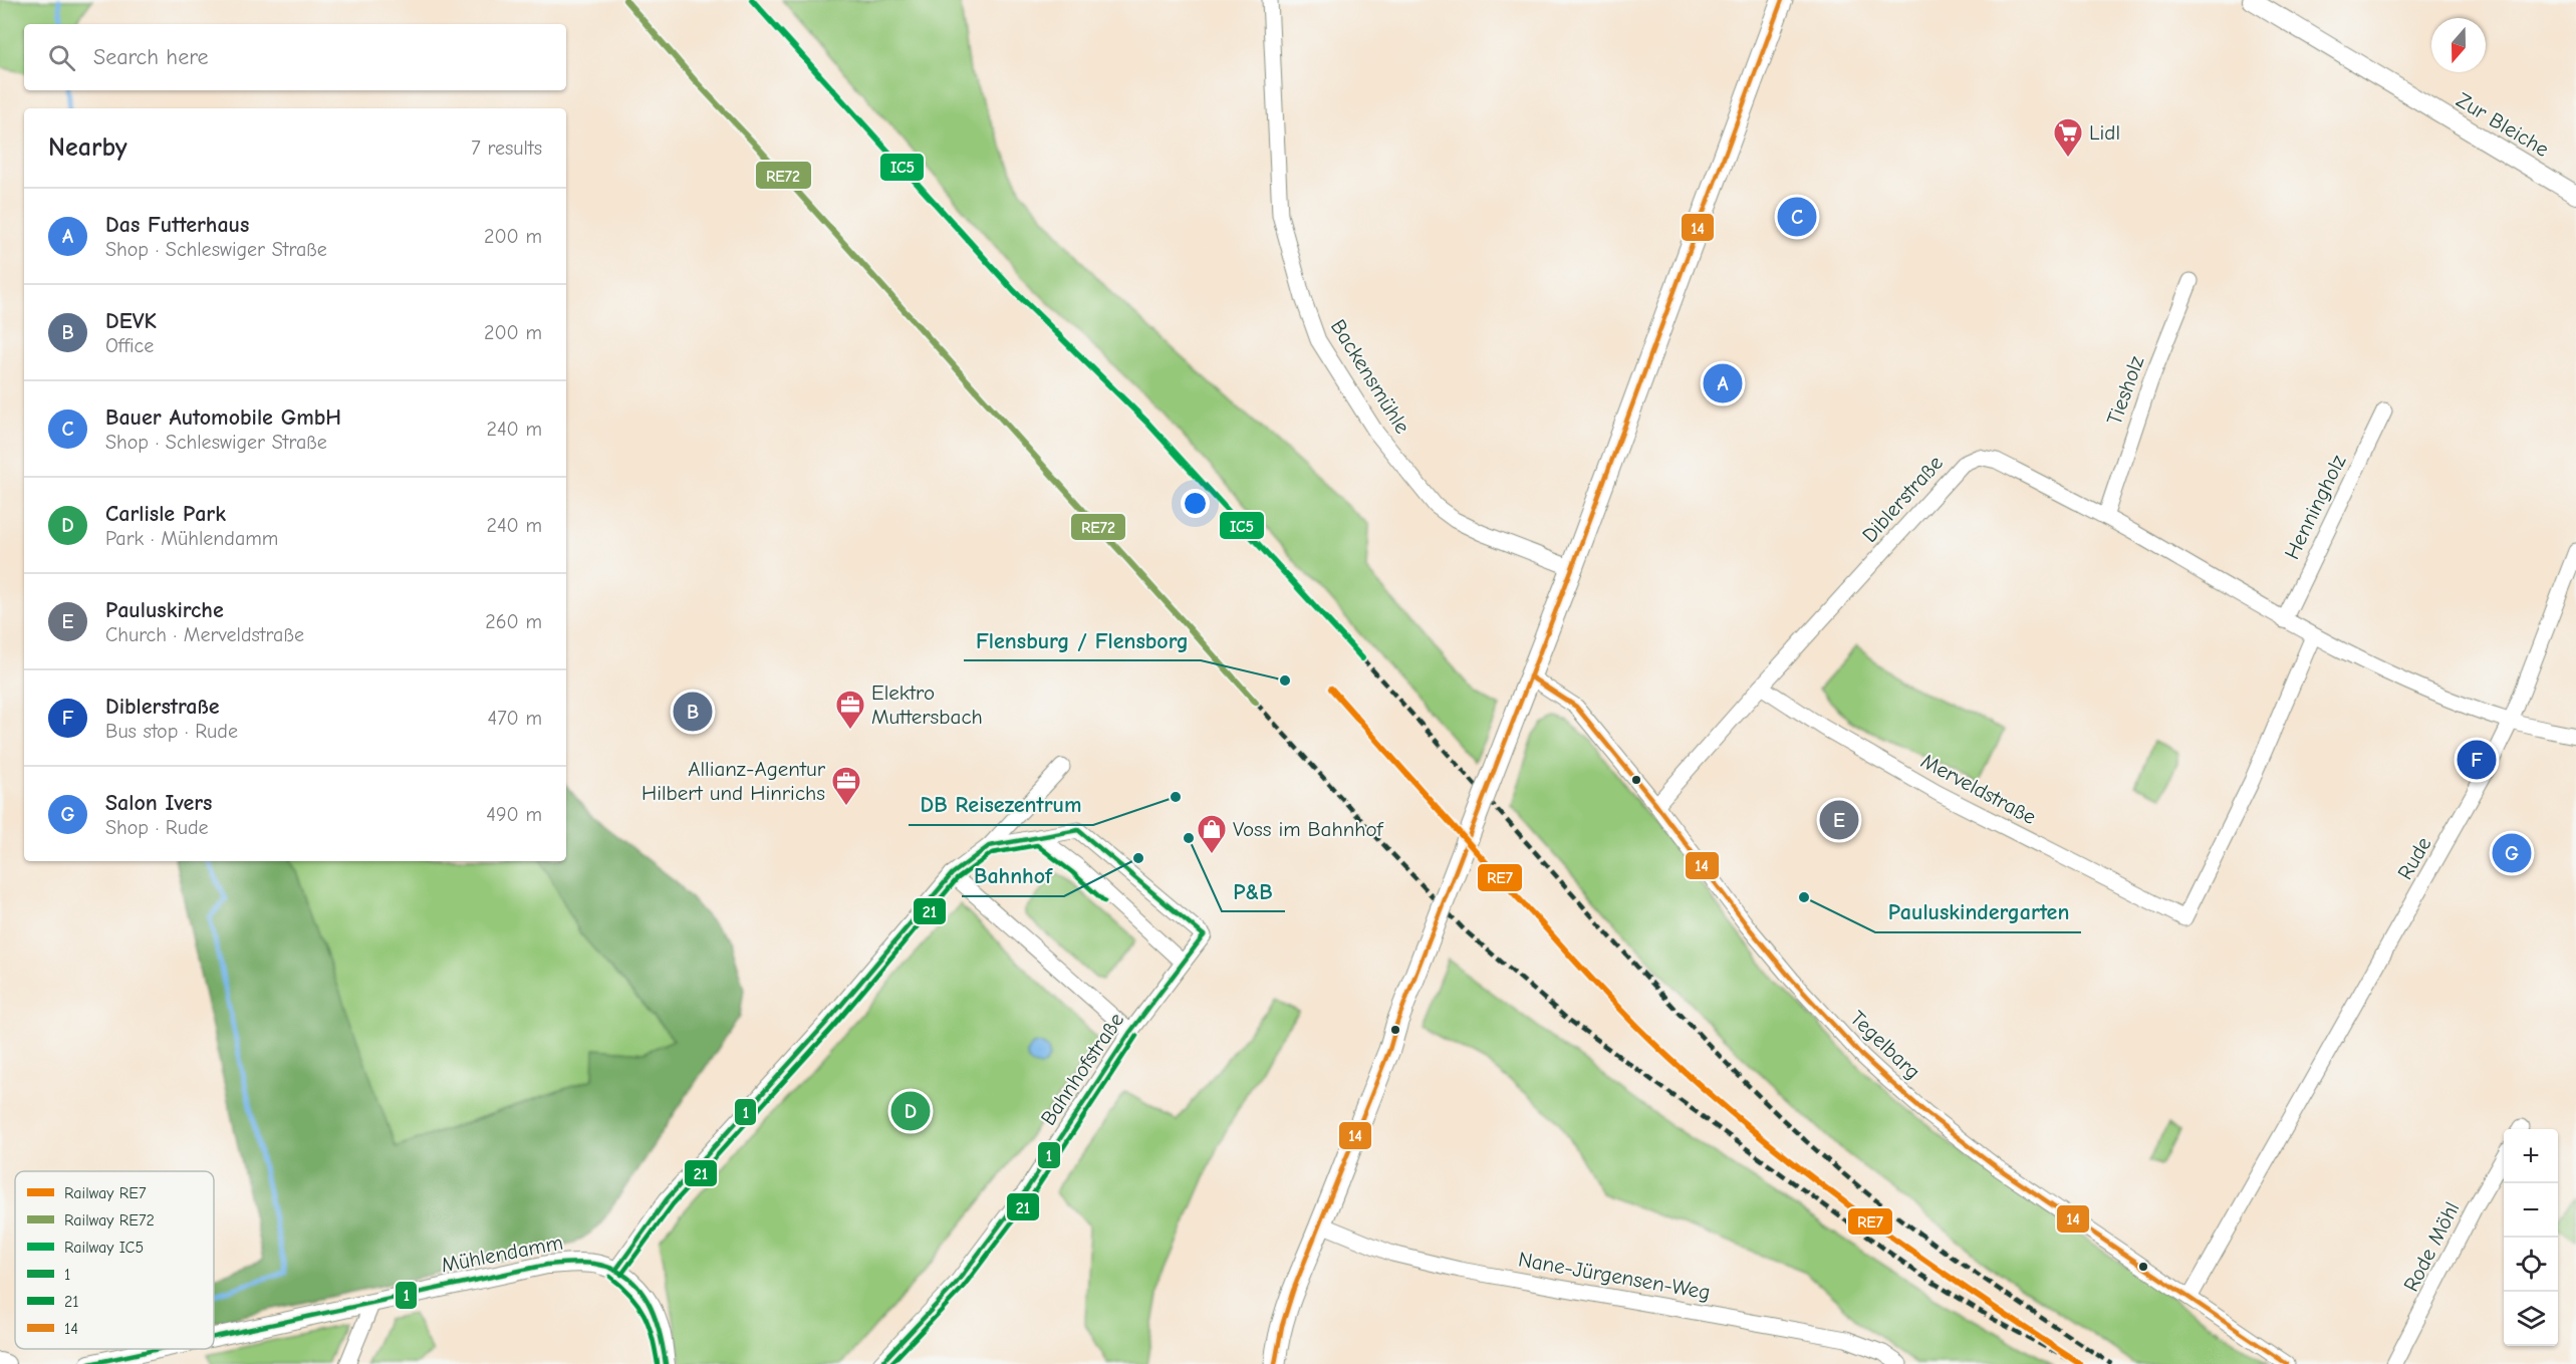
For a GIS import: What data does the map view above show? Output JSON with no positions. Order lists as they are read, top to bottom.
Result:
{
  "streets": {
    "street": [
      "Zur Bleiche",
      "Backensmühle",
      "Tiesholz",
      "Diblerstraße",
      "Henningholz",
      "Merveldstraße",
      "Rude",
      "Tegelbarg",
      "Bahnhofstraße",
      "Rode Möhl",
      "Mühlendamm",
      "Nane-Jürgensen-Weg"
    ]
  },
  "crossings": [
    ["Tiesholz", "Diblerstraße"],
    ["Diblerstraße", "Henningholz"],
    ["Diblerstraße", "Merveldstraße"],
    ["Diblerstraße", "Rude"],
    ["Diblerstraße", "Tegelbarg"],
    ["Rude", "Tegelbarg"]
  ],
  "places": {
    "supermarket": ["Lidl"],
    "other": [
      "Flensburg / Flensborg",
      "DB Reisezentrum",
      "P&B",
      "Bahnhof",
      "Pauluskindergarten"
    ],
    "office": ["Elektro Muttersbach", "Allianz-Agentur Hilbert und Hinrichs"],
    "shop": ["Voss im Bahnhof"]
  },
  "lines": [
    "rail line RE72",
    "rail line IC5",
    "transit line 14",
    "rail line RE7",
    "transit line 1",
    "transit line 21"
  ],
  "legend": [
    "Railway RE7",
    "Railway RE72",
    "Railway IC5",
    "1",
    "21",
    "14"
  ],
  "north": "bottom",
  "page": {
    "search": "Search here",
    "heading": ["Nearby", "7 results"],
    "list": [
      {
        "mark": "A",
        "name": "Das Futterhaus",
        "note": "Shop · Schleswiger Straße",
        "value": "200 m"
      },
      {
        "mark": "B",
        "name": "DEVK",
        "note": "Office",
        "value": "200 m"
      },
      {
        "mark": "C",
        "name": "Bauer Automobile GmbH",
        "note": "Shop · Schleswiger Straße",
        "value": "240 m"
      },
      {
        "mark": "D",
        "name": "Carlisle Park",
        "note": "Park · Mühlendamm",
        "value": "240 m"
      },
      {
        "mark": "E",
        "name": "Pauluskirche",
        "note": "Church · Merveldstraße",
        "value": "260 m"
      },
      {
        "mark": "F",
        "name": "Diblerstraße",
        "note": "Bus stop · Rude",
        "value": "470 m"
      },
      {
        "mark": "G",
        "name": "Salon Ivers",
        "note": "Shop · Rude",
        "value": "490 m"
      }
    ],
    "pins": [
      "C",
      "A",
      "B",
      "F",
      "E",
      "G",
      "D"
    ],
    "map_buttons": ["+", "−"]
  }
}
